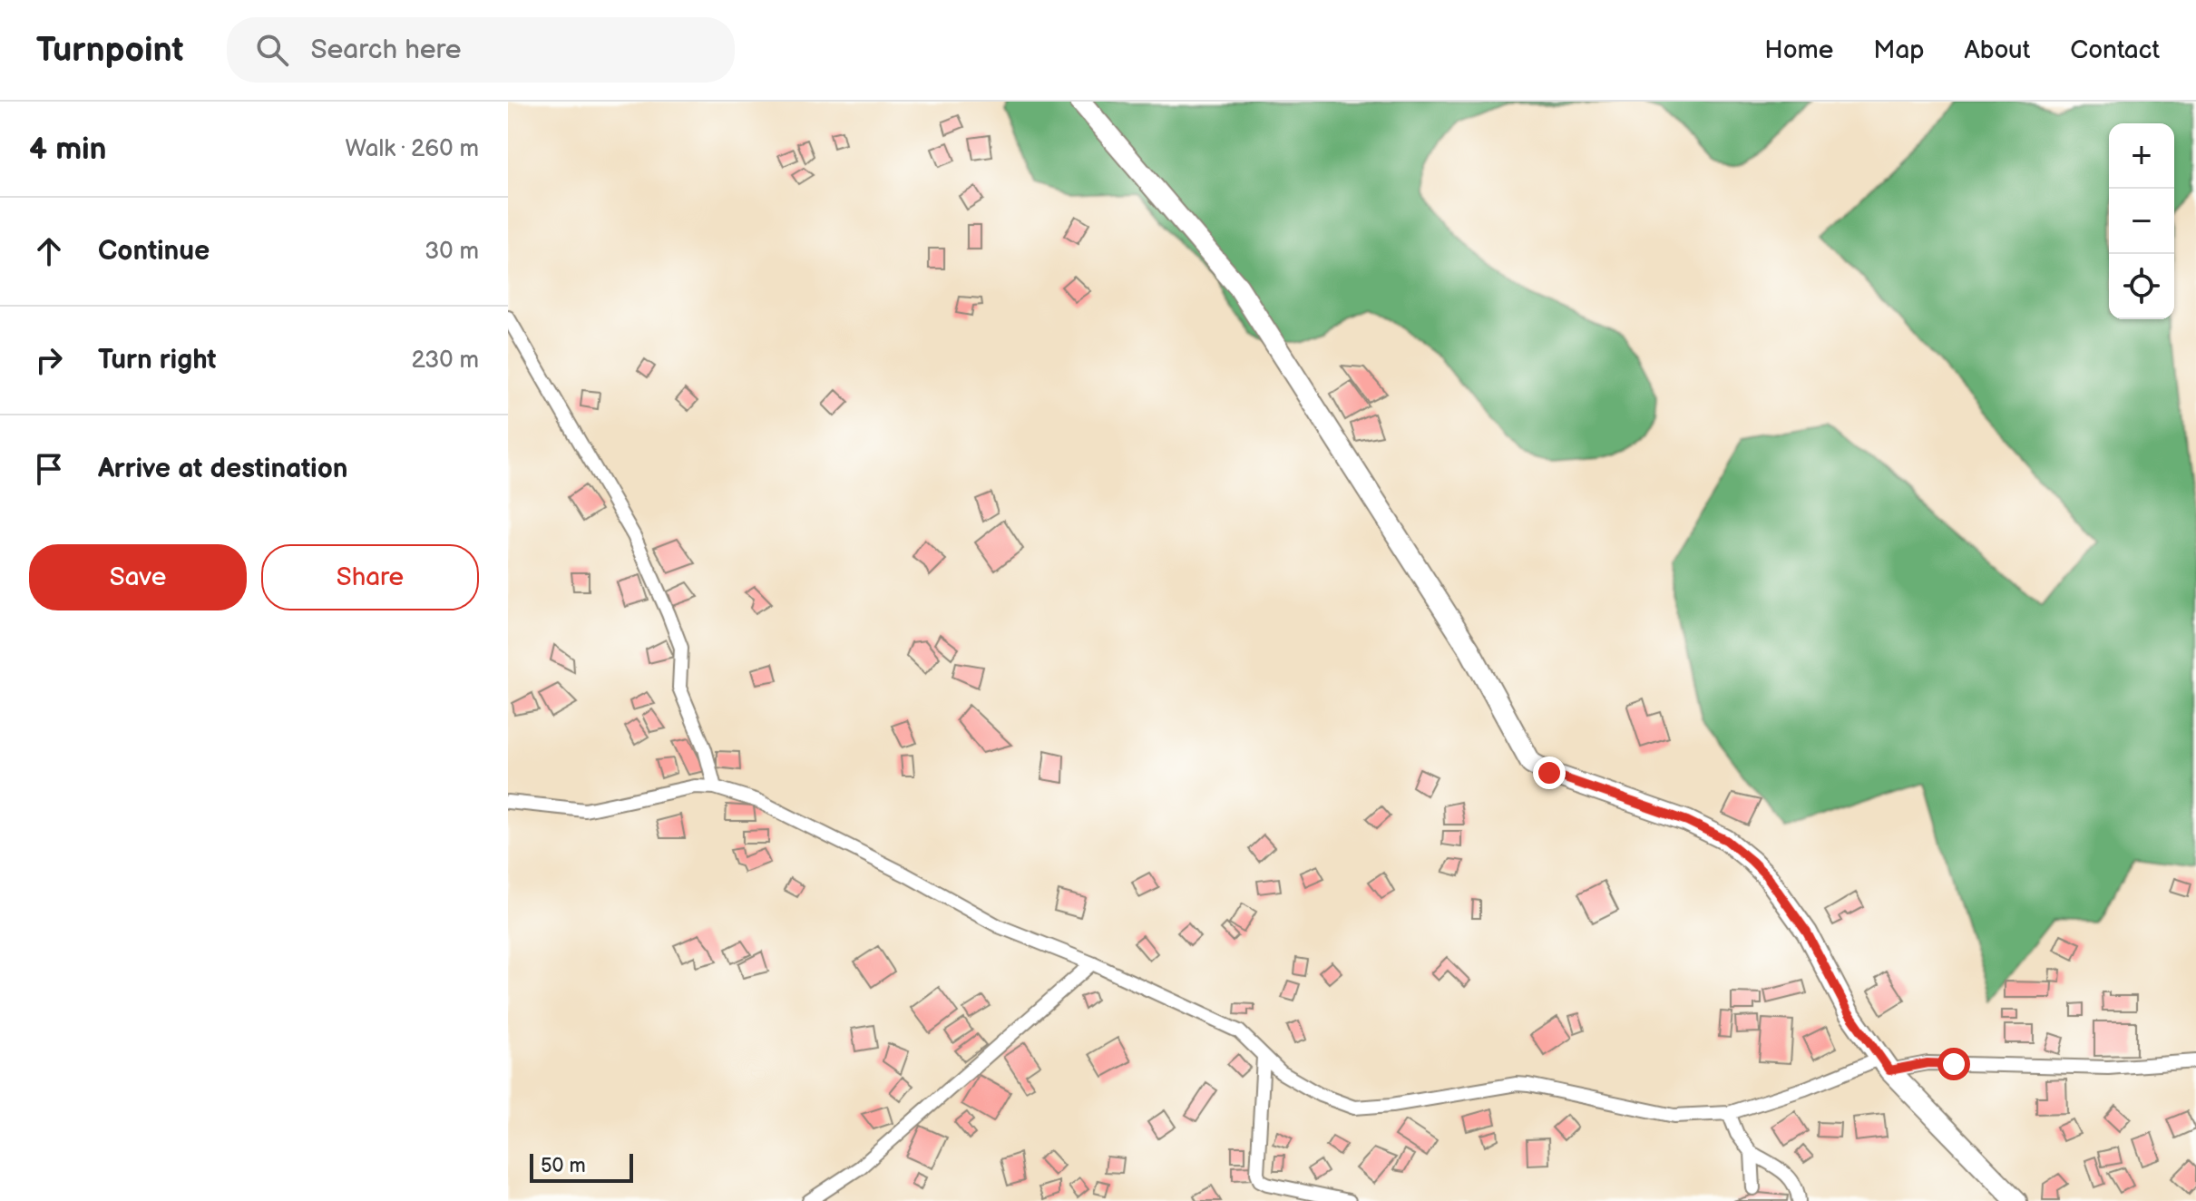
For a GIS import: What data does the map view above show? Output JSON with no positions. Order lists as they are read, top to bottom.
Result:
{
  "scale_bar": "50 m",
  "page": {
    "header": "Turnpoint",
    "search": "Search here",
    "nav": [
      "Home",
      "Map",
      "About",
      "Contact"
    ],
    "heading": ["4 min", "Walk · 260 m"],
    "map_buttons": ["+", "−"],
    "list": [
      ["Continue", "30 m"],
      ["Turn right", "230 m"],
      "Arrive at destination"
    ],
    "buttons": ["Save", "Share"],
    "scale": "50 m"
  }
}
